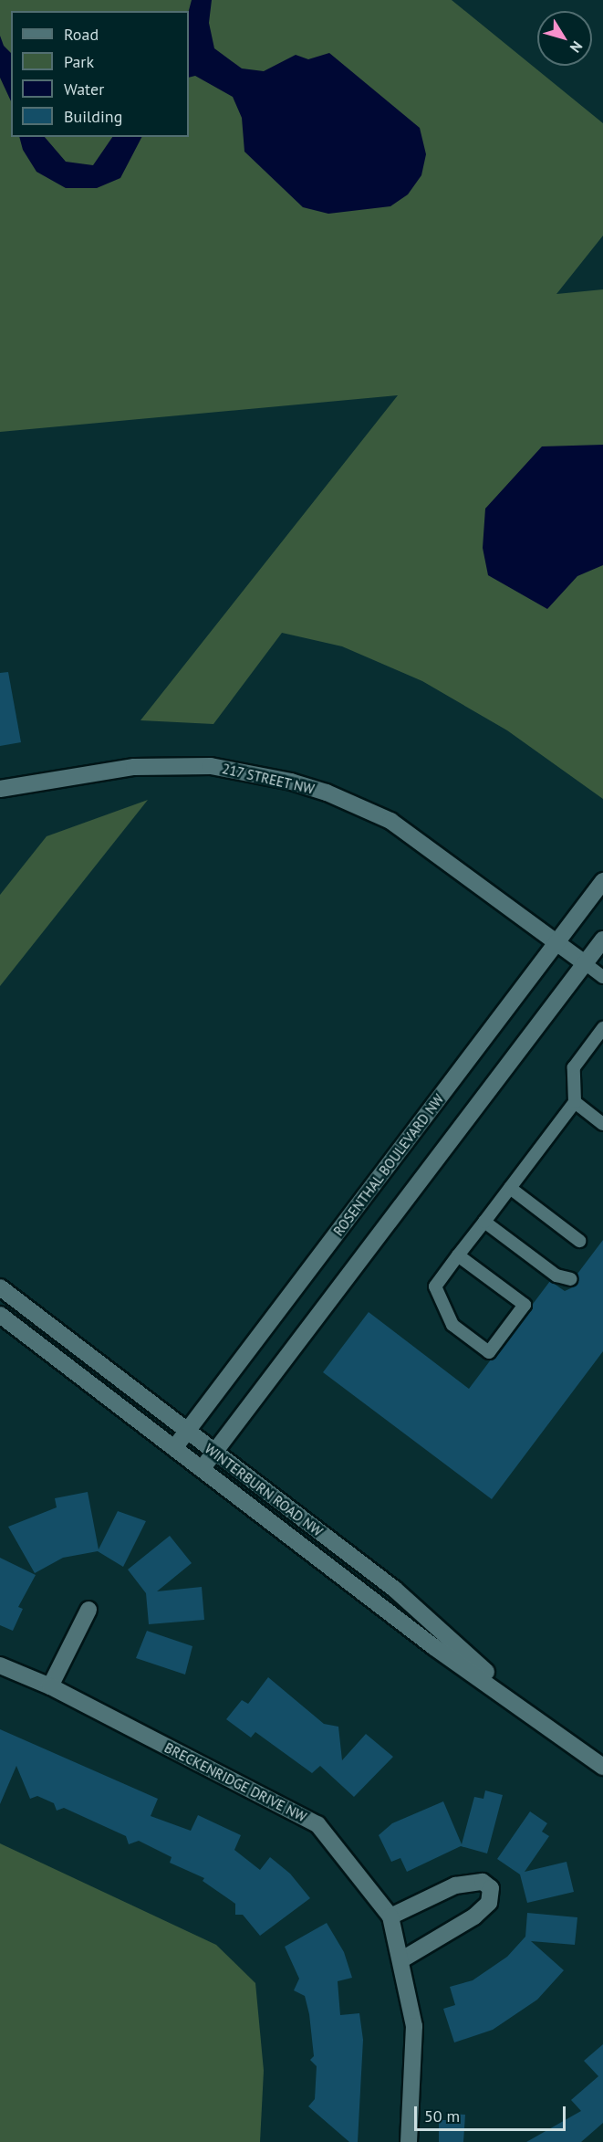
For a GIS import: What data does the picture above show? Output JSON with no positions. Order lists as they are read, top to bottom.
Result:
{
  "streets": {
    "street": [
      "217 STREET NW",
      "ROSENTHAL BOULEVARD NW",
      "WINTERBURN ROAD NW",
      "BRECKENRIDGE DRIVE NW"
    ]
  },
  "crossings": [
    ["217 STREET NW", "ROSENTHAL BOULEVARD NW"],
    ["ROSENTHAL BOULEVARD NW", "WINTERBURN ROAD NW"]
  ],
  "legend": [
    "Road",
    "Park",
    "Water",
    "Building"
  ],
  "scale_bar": "50 m",
  "north": "bottom right"
}
